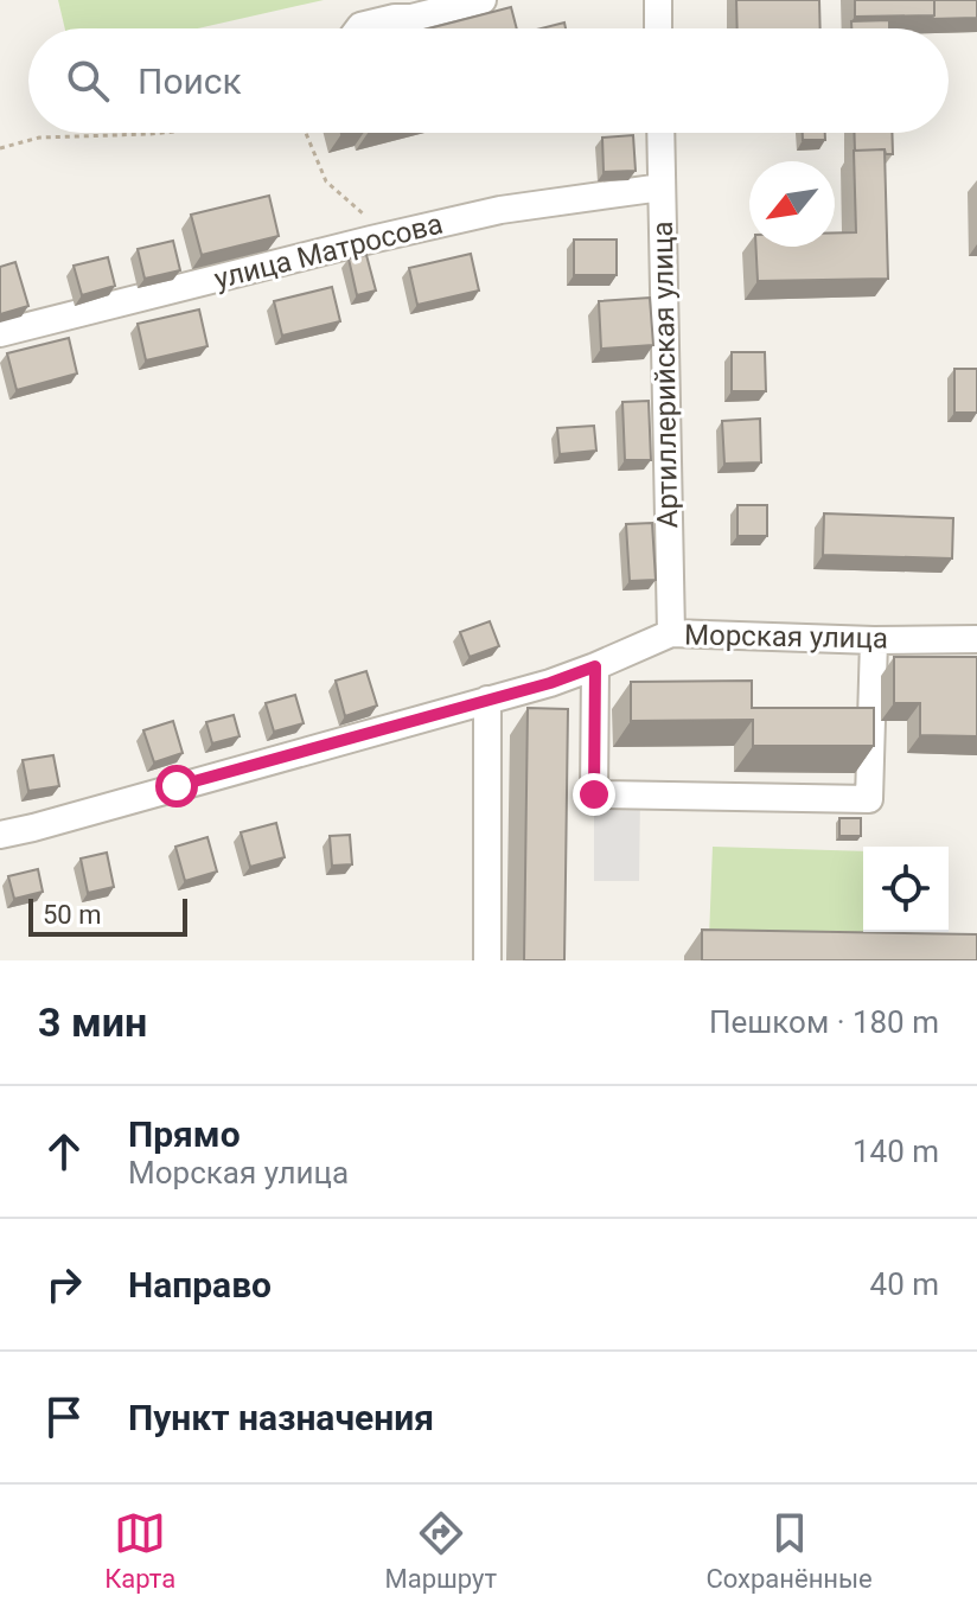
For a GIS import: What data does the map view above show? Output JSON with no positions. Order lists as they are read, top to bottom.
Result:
{
  "streets": {
    "street": ["улица Матросова", "Артиллерийская улица", "Морская улица"]
  },
  "crossings": [
    ["улица Матросова", "Артиллерийская улица"],
    ["Артиллерийская улица", "Морская улица"]
  ],
  "scale_bar": "50 m",
  "north": "bottom left",
  "page": {
    "search": "Поиск",
    "scale": "50 m",
    "heading": ["3 мин", "Пешком · 180 m"],
    "list": [
      ["Прямо", "Морская улица", "140 m"],
      ["Направо", "40 m"],
      "Пункт назначения"
    ],
    "nav": ["Карта", "Маршрут", "Сохранённые"]
  }
}
